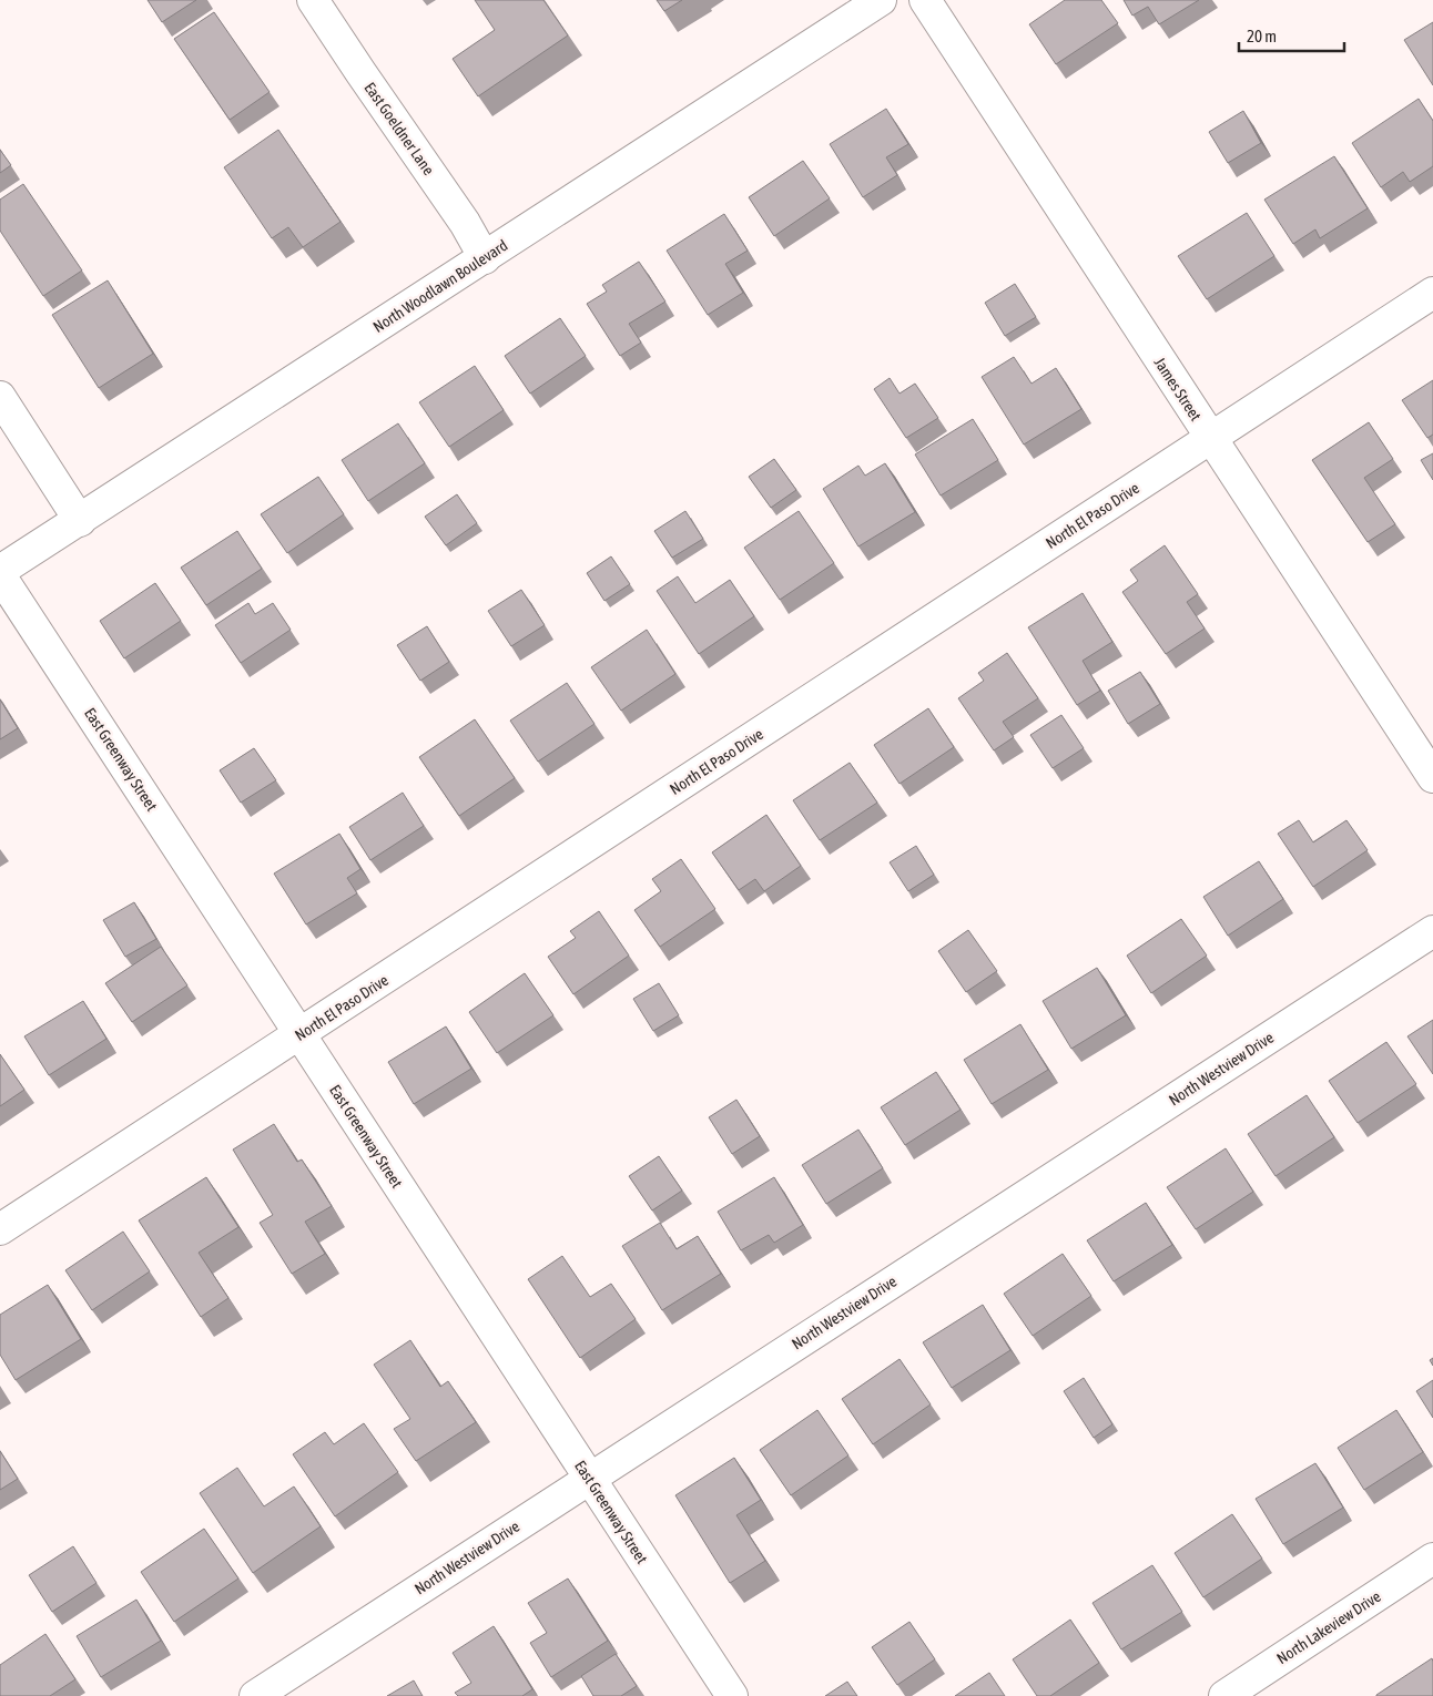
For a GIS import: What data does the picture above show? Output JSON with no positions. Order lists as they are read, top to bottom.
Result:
{
  "streets": {
    "street": [
      "East Goeldner Lane",
      "North Woodlawn Boulevard",
      "James Street",
      "North El Paso Drive",
      "East Greenway Street",
      "North Westview Drive",
      "North Lakeview Drive"
    ]
  },
  "crossings": [
    ["East Goeldner Lane", "North Woodlawn Boulevard"],
    ["James Street", "North El Paso Drive"],
    ["North El Paso Drive", "East Greenway Street"],
    ["East Greenway Street", "North Westview Drive"]
  ],
  "scale_bar": "20 m"
}
